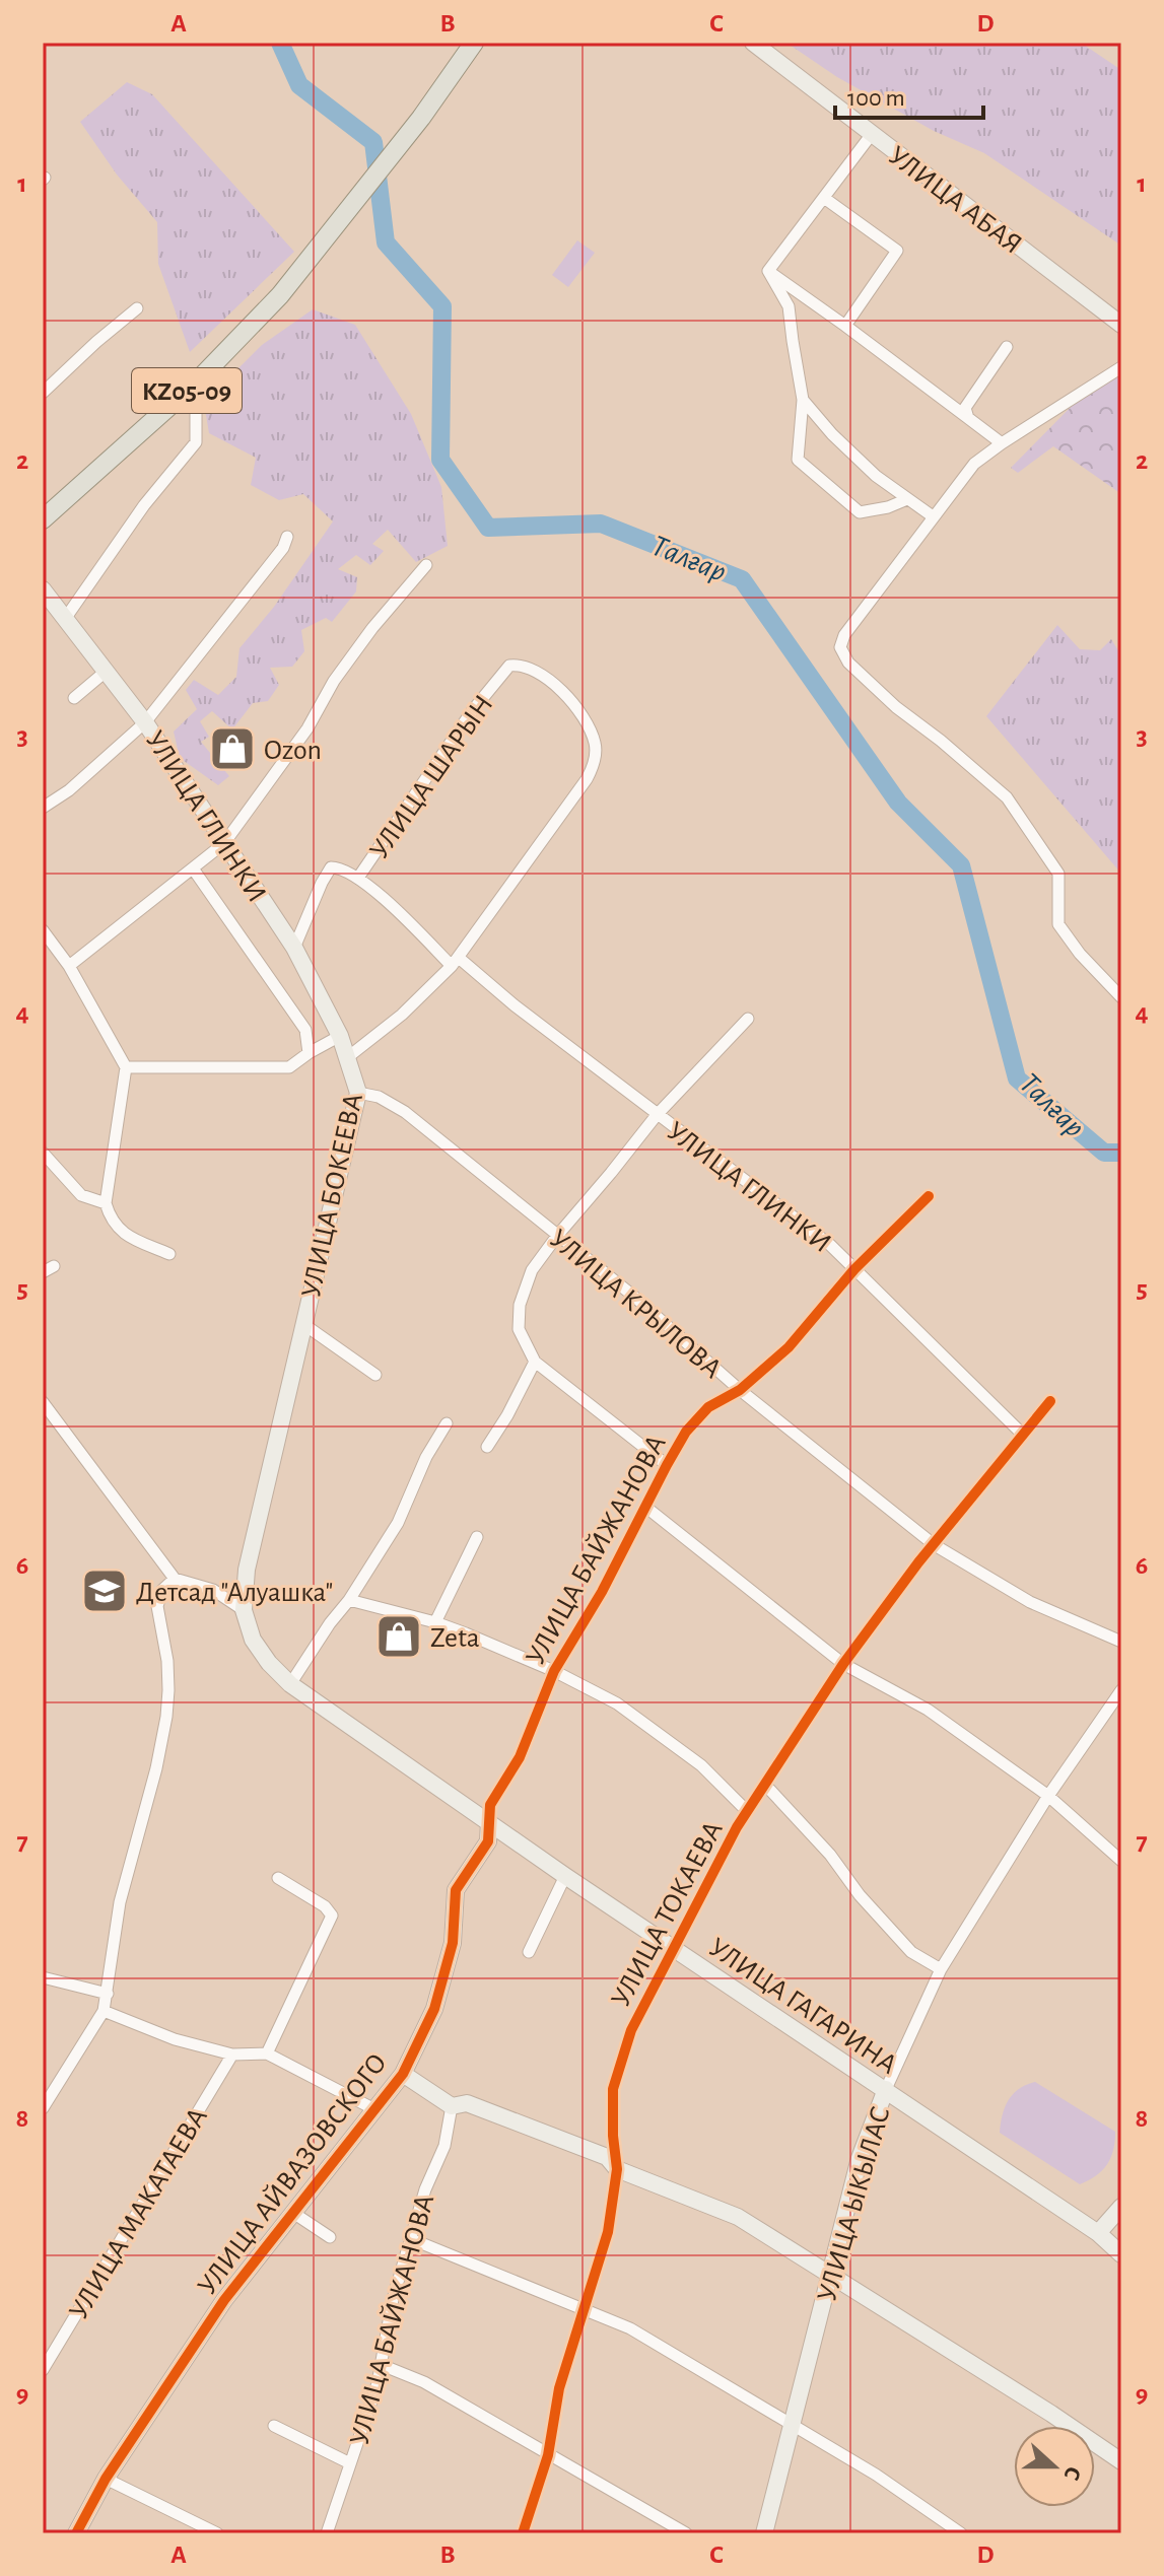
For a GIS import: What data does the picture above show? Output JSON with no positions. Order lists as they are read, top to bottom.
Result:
{
  "streets": {
    "main road": ["KZ05-09"],
    "street": [
      "УЛИЦА АБАЯ",
      "УЛИЦА ШАРЫН",
      "УЛИЦА ГЛИНКИ",
      "УЛИЦА БОКЕЕВА",
      "УЛИЦА КРЫЛОВА",
      "УЛИЦА БАЙЖАНОВА",
      "УЛИЦА ТОКАЕВА",
      "УЛИЦА ГАГАРИНА",
      "УЛИЦА АЙВАЗОВСКОГО",
      "УЛИЦА ЫКЫЛАС",
      "УЛИЦА МАКАТАЕВА"
    ]
  },
  "crossings": [
    ["УЛИЦА ШАРЫН", "УЛИЦА ГЛИНКИ"],
    ["УЛИЦА ШАРЫН", "УЛИЦА БОКЕЕВА"],
    ["УЛИЦА ГЛИНКИ", "УЛИЦА БОКЕЕВА"],
    ["УЛИЦА ГЛИНКИ", "УЛИЦА БАЙЖАНОВА"],
    ["УЛИЦА ГЛИНКИ", "УЛИЦА ТОКАЕВА"],
    ["УЛИЦА БОКЕЕВА", "УЛИЦА КРЫЛОВА"],
    ["УЛИЦА БОКЕЕВА", "УЛИЦА ГАГАРИНА"],
    ["УЛИЦА КРЫЛОВА", "УЛИЦА БАЙЖАНОВА"],
    ["УЛИЦА КРЫЛОВА", "УЛИЦА ТОКАЕВА"],
    ["УЛИЦА БАЙЖАНОВА", "УЛИЦА ГАГАРИНА"],
    ["УЛИЦА ТОКАЕВА", "УЛИЦА ГАГАРИНА"],
    ["УЛИЦА ГАГАРИНА", "УЛИЦА ЫКЫЛАС"]
  ],
  "water": ["Талғар"],
  "places": {
    "shop": ["Ozon", "Zeta"],
    "school or university": ["Детсад \"Алуашка\""]
  },
  "scale_bar": "100 m",
  "north": "right",
  "grid": {
    "columns": [
      "A",
      "B",
      "C",
      "D"
    ],
    "rows": [
      "1",
      "2",
      "3",
      "4",
      "5",
      "6",
      "7",
      "8",
      "9"
    ]
  }
}
